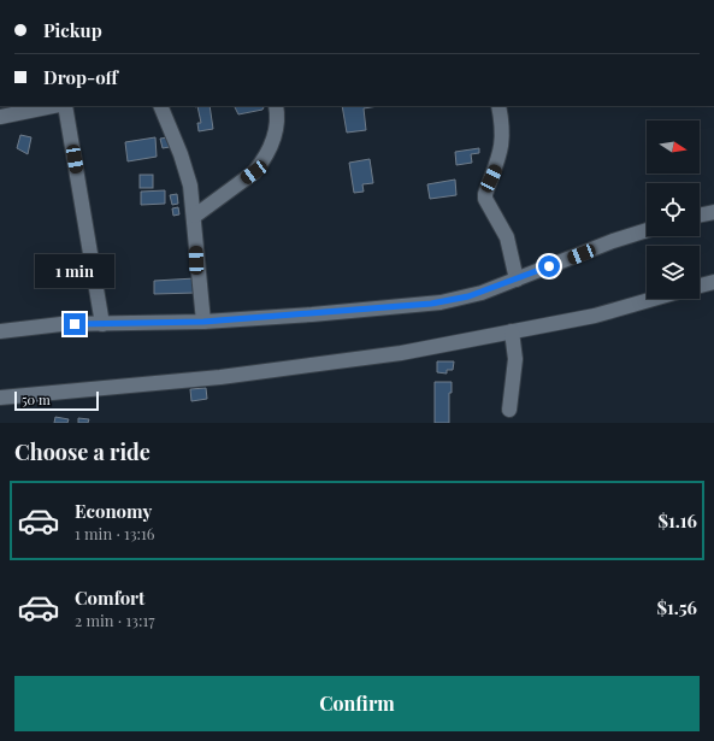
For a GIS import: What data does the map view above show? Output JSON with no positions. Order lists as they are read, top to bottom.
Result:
{
  "scale_bar": "50 m",
  "north": "right",
  "page": {
    "banner": ["Pickup", "Drop-off"],
    "bubble": "1 min",
    "scale": "50 m",
    "heading": "Choose a ride",
    "list": [
      {
        "name": "Economy",
        "note": "1 min · 13:16",
        "value": "$1.16"
      },
      {
        "name": "Comfort",
        "note": "2 min · 13:17",
        "value": "$1.56"
      }
    ],
    "buttons": "Confirm"
  }
}
